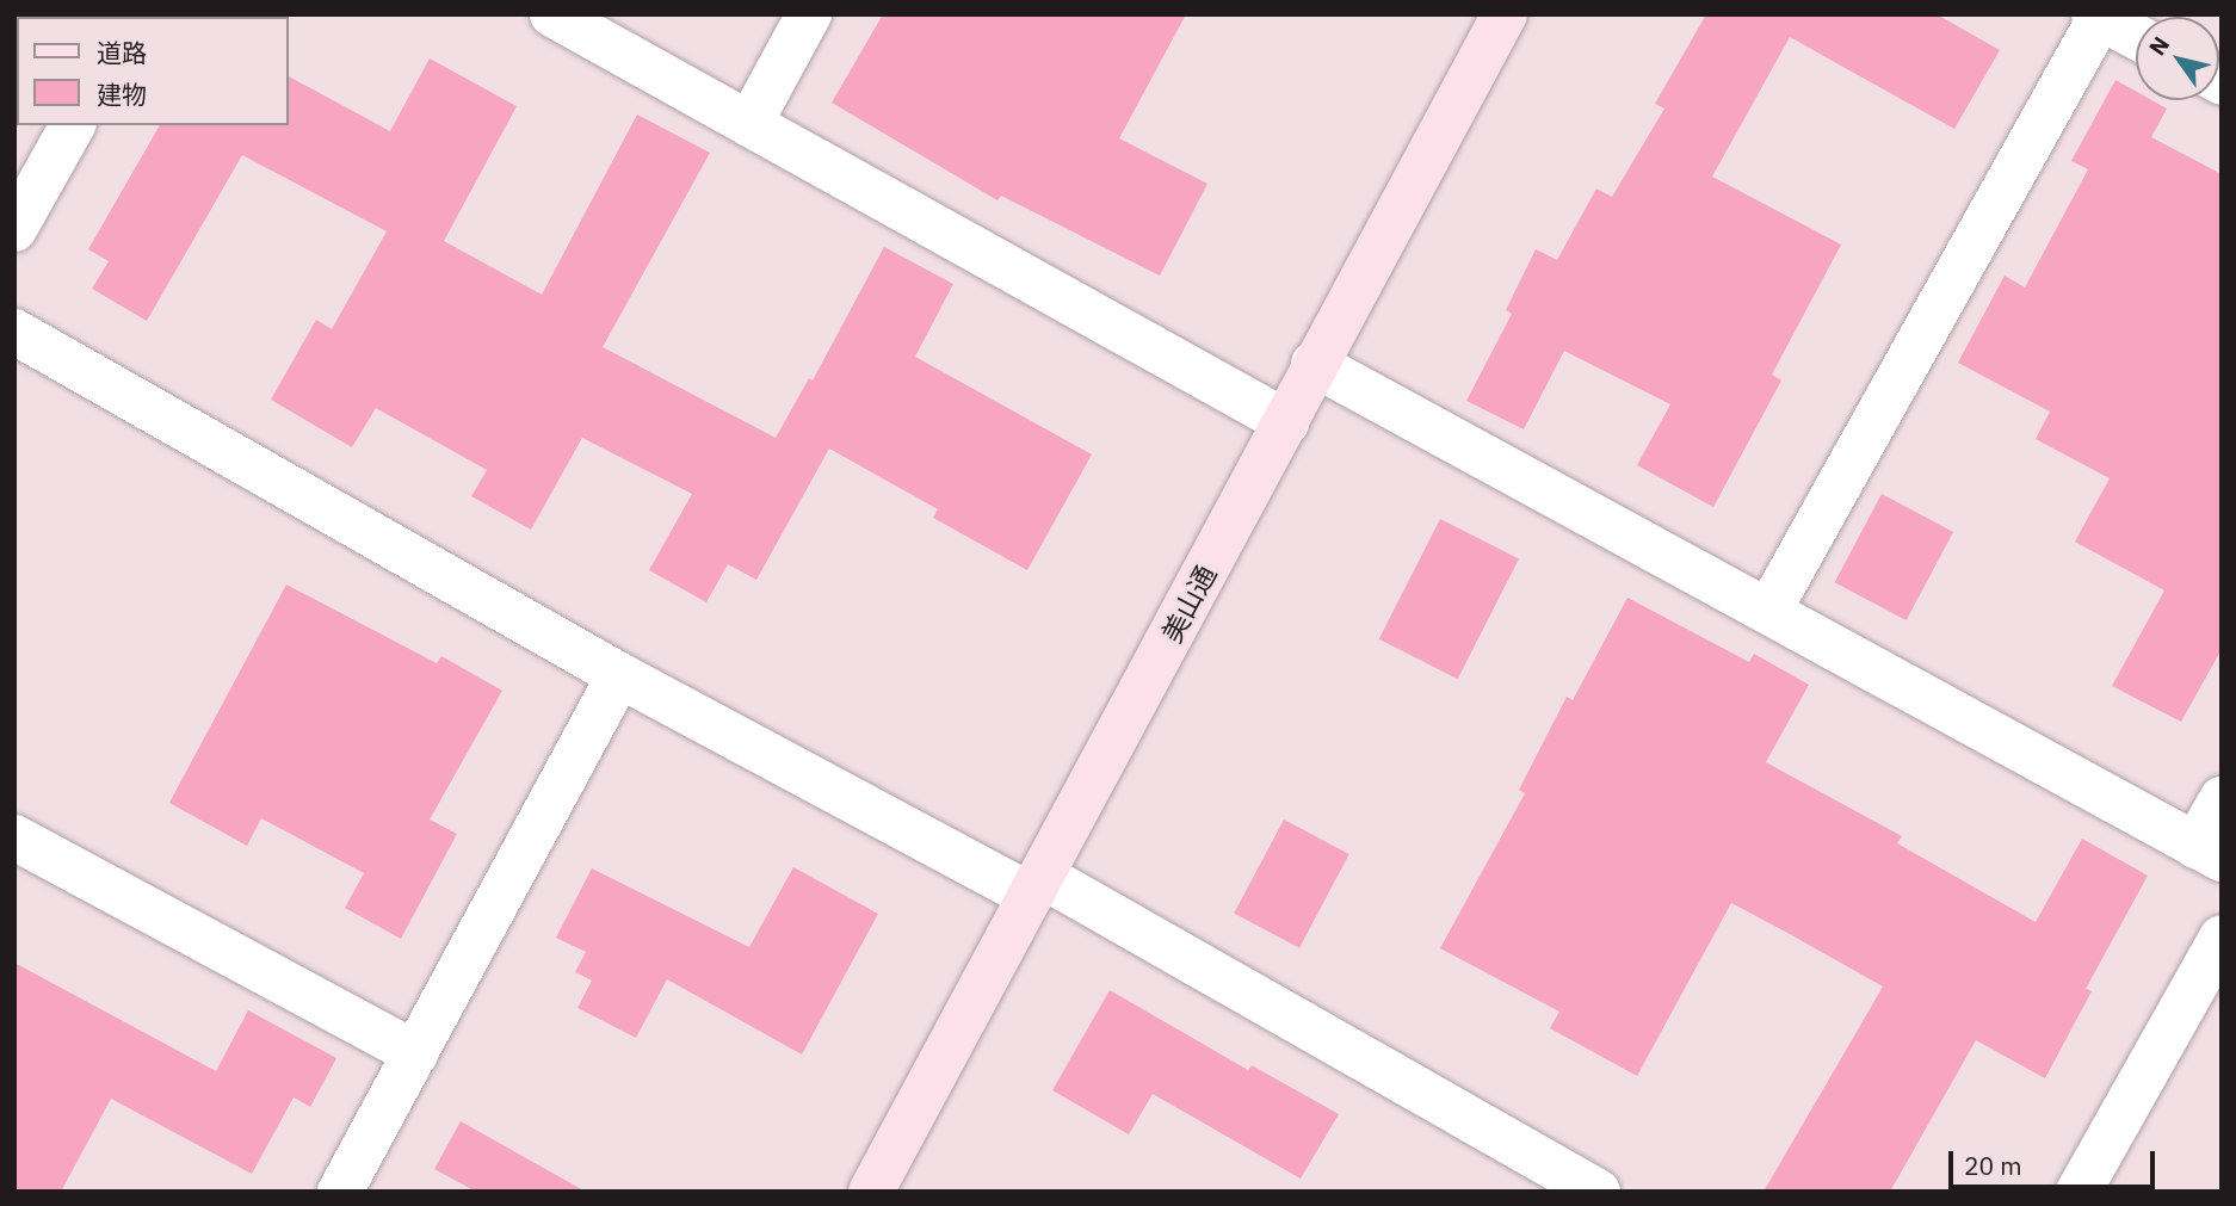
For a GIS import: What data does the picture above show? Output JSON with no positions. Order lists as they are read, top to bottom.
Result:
{
  "streets": {
    "street": ["美山通"]
  },
  "legend": ["道路", "建物"],
  "scale_bar": "20 m",
  "north": "top left"
}
